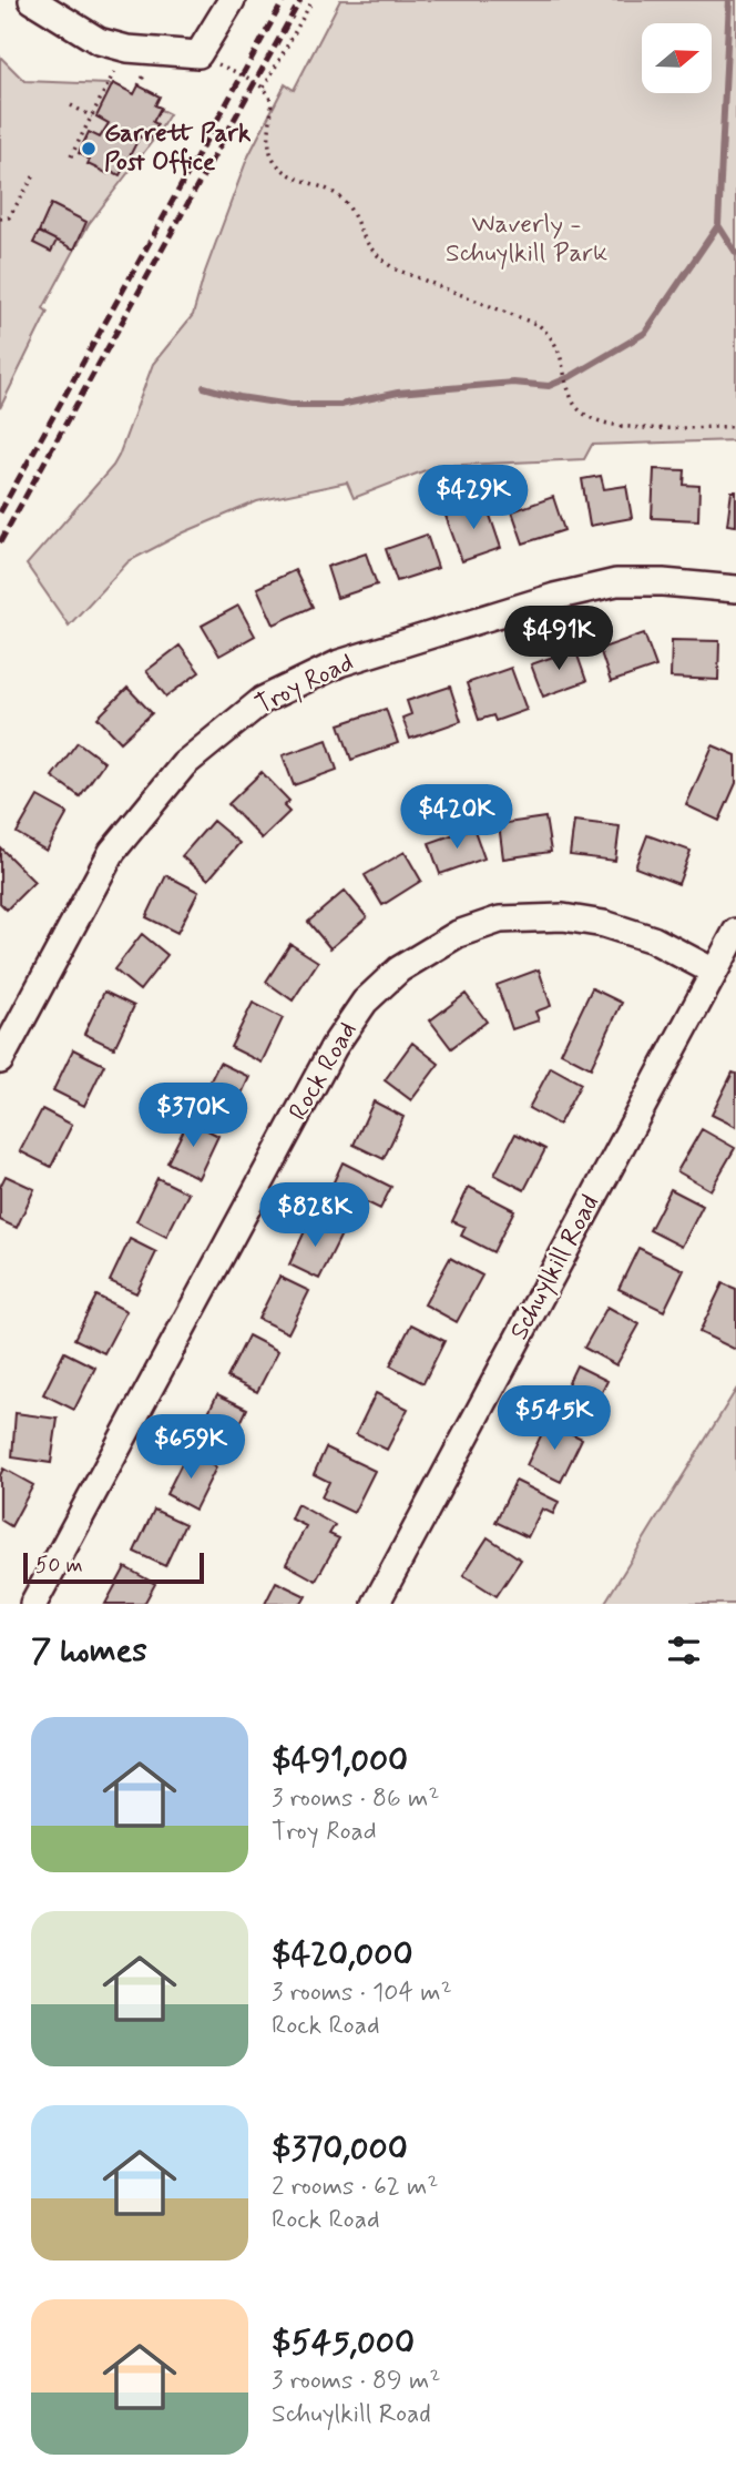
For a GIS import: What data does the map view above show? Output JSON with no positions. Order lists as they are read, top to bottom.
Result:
{
  "streets": {
    "street": ["Troy Road", "Rock Road", "Schuylkill Road"]
  },
  "crossings": [
    ["Rock Road", "Schuylkill Road"]
  ],
  "parks": ["Waverly - Schuylkill Park"],
  "places": ["Garrett Park Post Office"],
  "scale_bar": "50 m",
  "north": "right",
  "page": {
    "price": [
      "$429K",
      "$491K",
      "$420K",
      "$370K",
      "$828K",
      "$545K",
      "$659K"
    ],
    "scale": "50 m",
    "heading": "7 homes",
    "list": [
      {
        "name": "$491,000",
        "note": "3 rooms · 86 m² · Troy Road"
      },
      {
        "name": "$420,000",
        "note": "3 rooms · 104 m² · Rock Road"
      },
      {
        "name": "$370,000",
        "note": "2 rooms · 62 m² · Rock Road"
      },
      {
        "name": "$545,000",
        "note": "3 rooms · 89 m² · Schuylkill Road"
      }
    ]
  }
}
